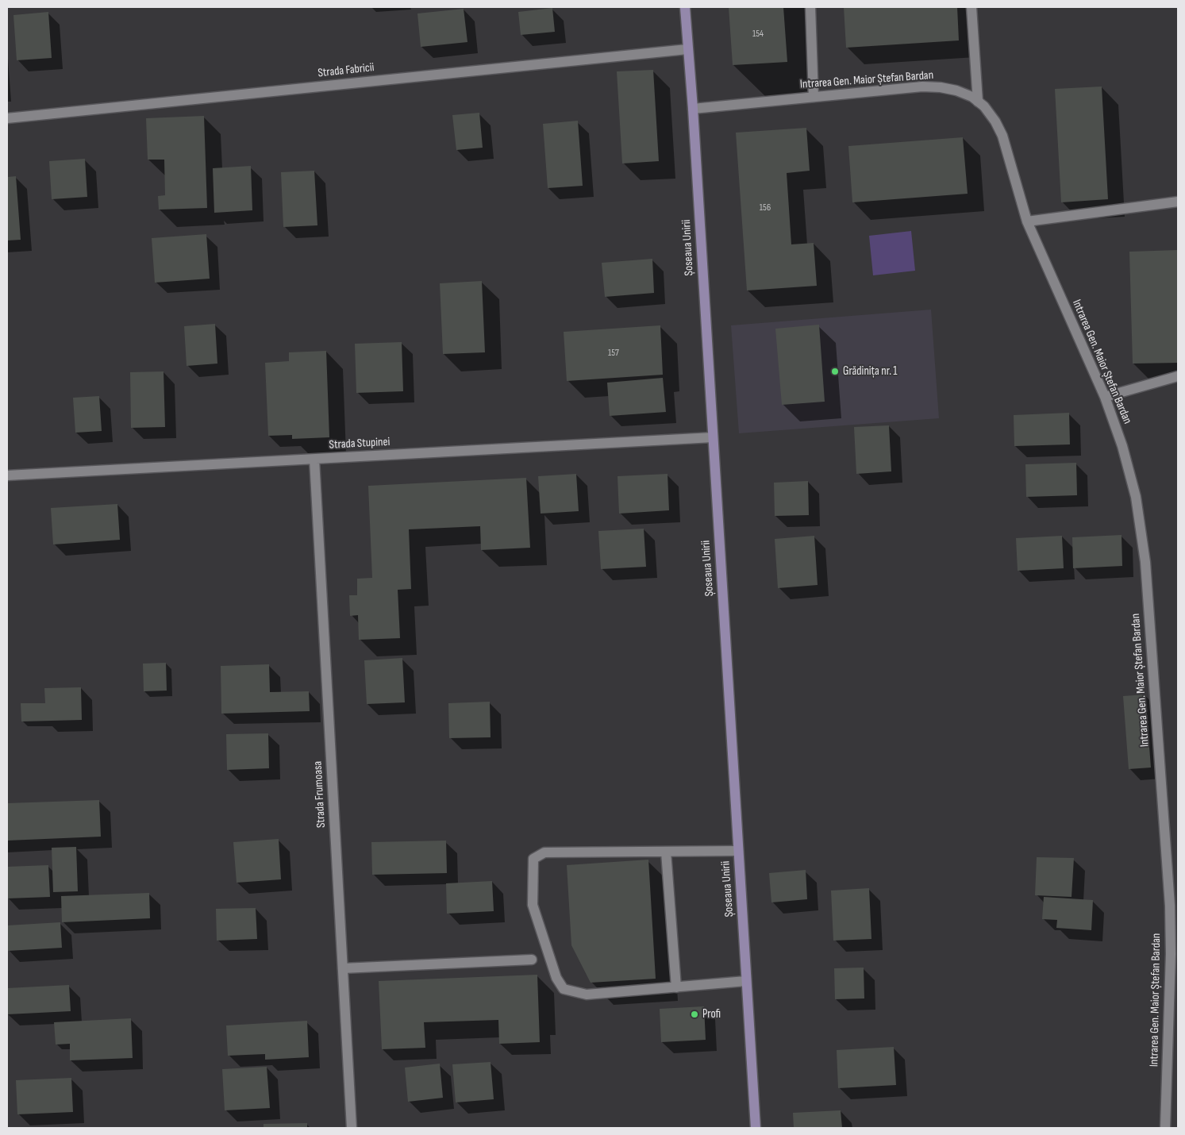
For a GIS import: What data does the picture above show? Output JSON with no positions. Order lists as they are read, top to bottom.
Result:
{
  "streets": {
    "main road": ["Șoseaua Unirii"],
    "street": [
      "Strada Fabricii",
      "Intrarea Gen. Maior Ștefan Bardan",
      "Strada Stupinei",
      "Strada Frumoasa"
    ]
  },
  "crossings": [
    ["Strada Fabricii", "Șoseaua Unirii"],
    ["Intrarea Gen. Maior Ștefan Bardan", "Șoseaua Unirii"],
    ["Șoseaua Unirii", "Strada Stupinei"],
    ["Strada Stupinei", "Strada Frumoasa"]
  ],
  "places": ["Grădinița nr. 1", "Profi"],
  "house_numbers": ["154", "156", "157"]
}
